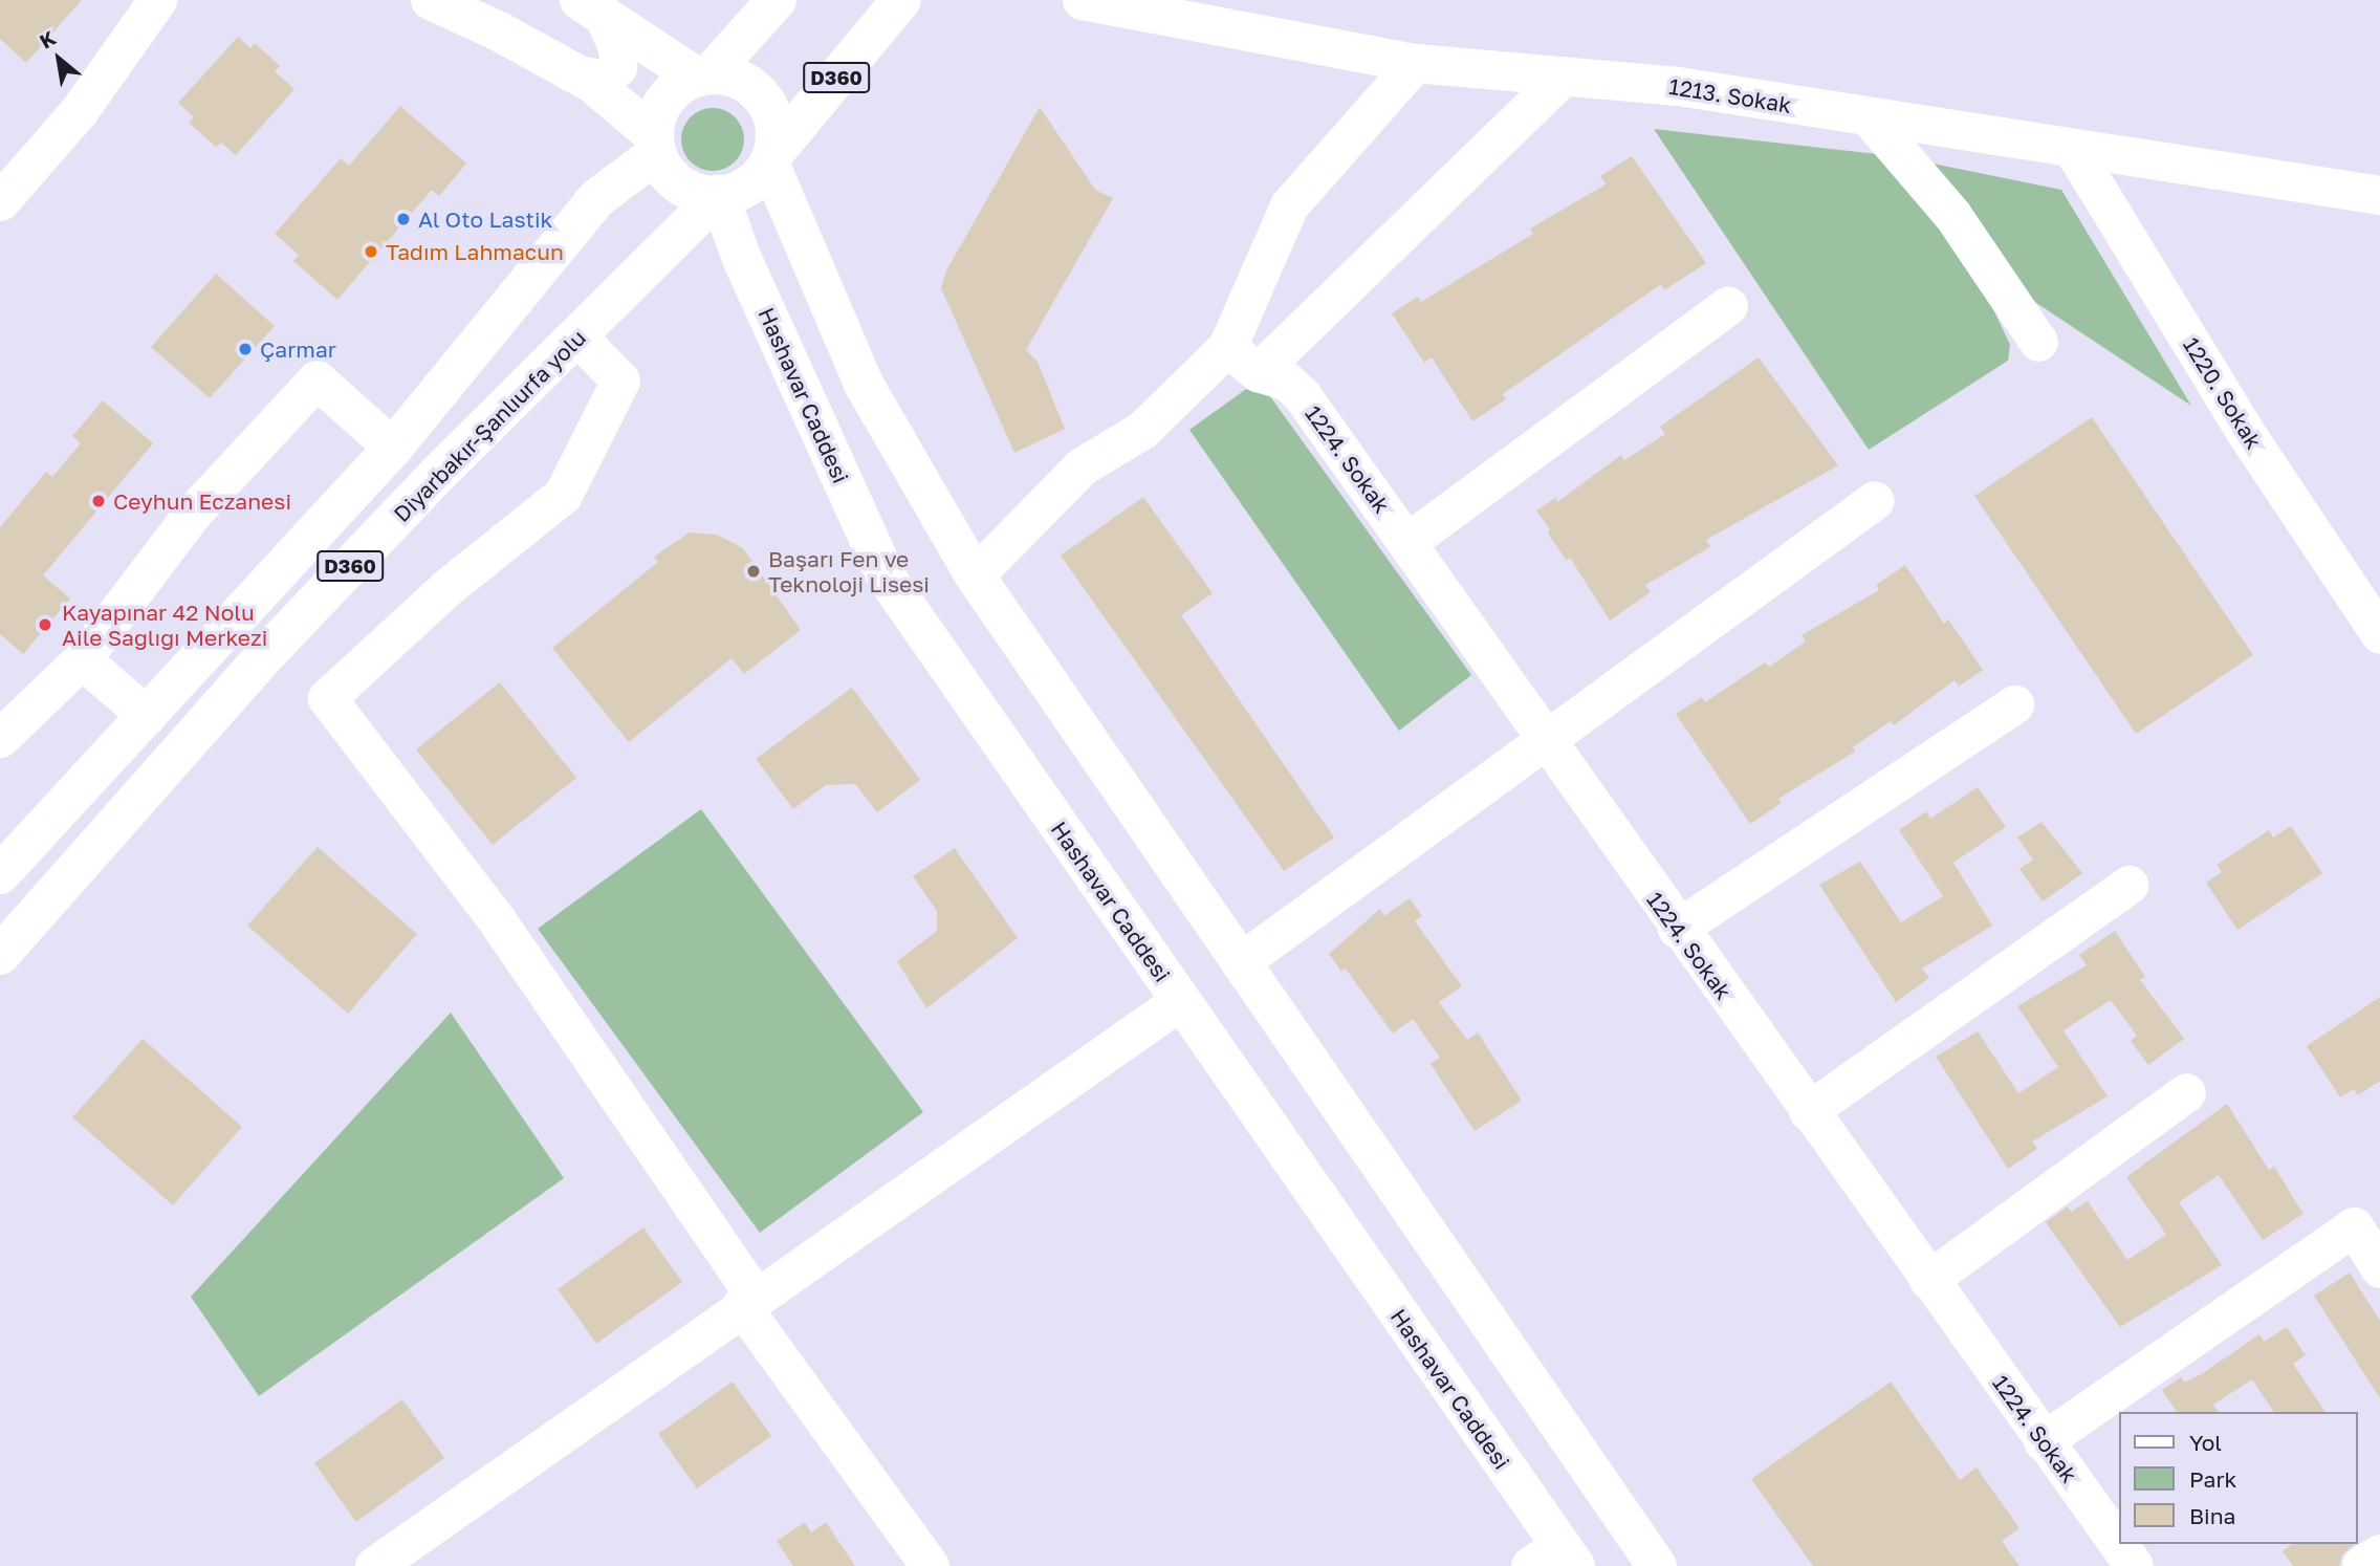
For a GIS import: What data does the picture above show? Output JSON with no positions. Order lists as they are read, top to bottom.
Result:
{
  "streets": {
    "main road": ["D360", "Hashavar Caddesi", "Diyarbakır-Şanlıurfa yolu"],
    "street": ["1213. Sokak", "1220. Sokak", "1224. Sokak"]
  },
  "crossings": [
    ["D360", "Hashavar Caddesi"],
    ["D360", "Diyarbakır-Şanlıurfa yolu"],
    ["1213. Sokak", "1220. Sokak"],
    ["Hashavar Caddesi", "Diyarbakır-Şanlıurfa yolu"]
  ],
  "places": [
    "Al Oto Lastik",
    "Tadım Lahmacun",
    "Çarmar",
    "Ceyhun Eczanesi",
    "Başarı Fen ve Teknoloji Lisesi",
    "Kayapınar 42 Nolu Aile Sağlığı Merkezi"
  ],
  "legend": ["Yol", "Park", "Bina"],
  "north": "top left"
}
